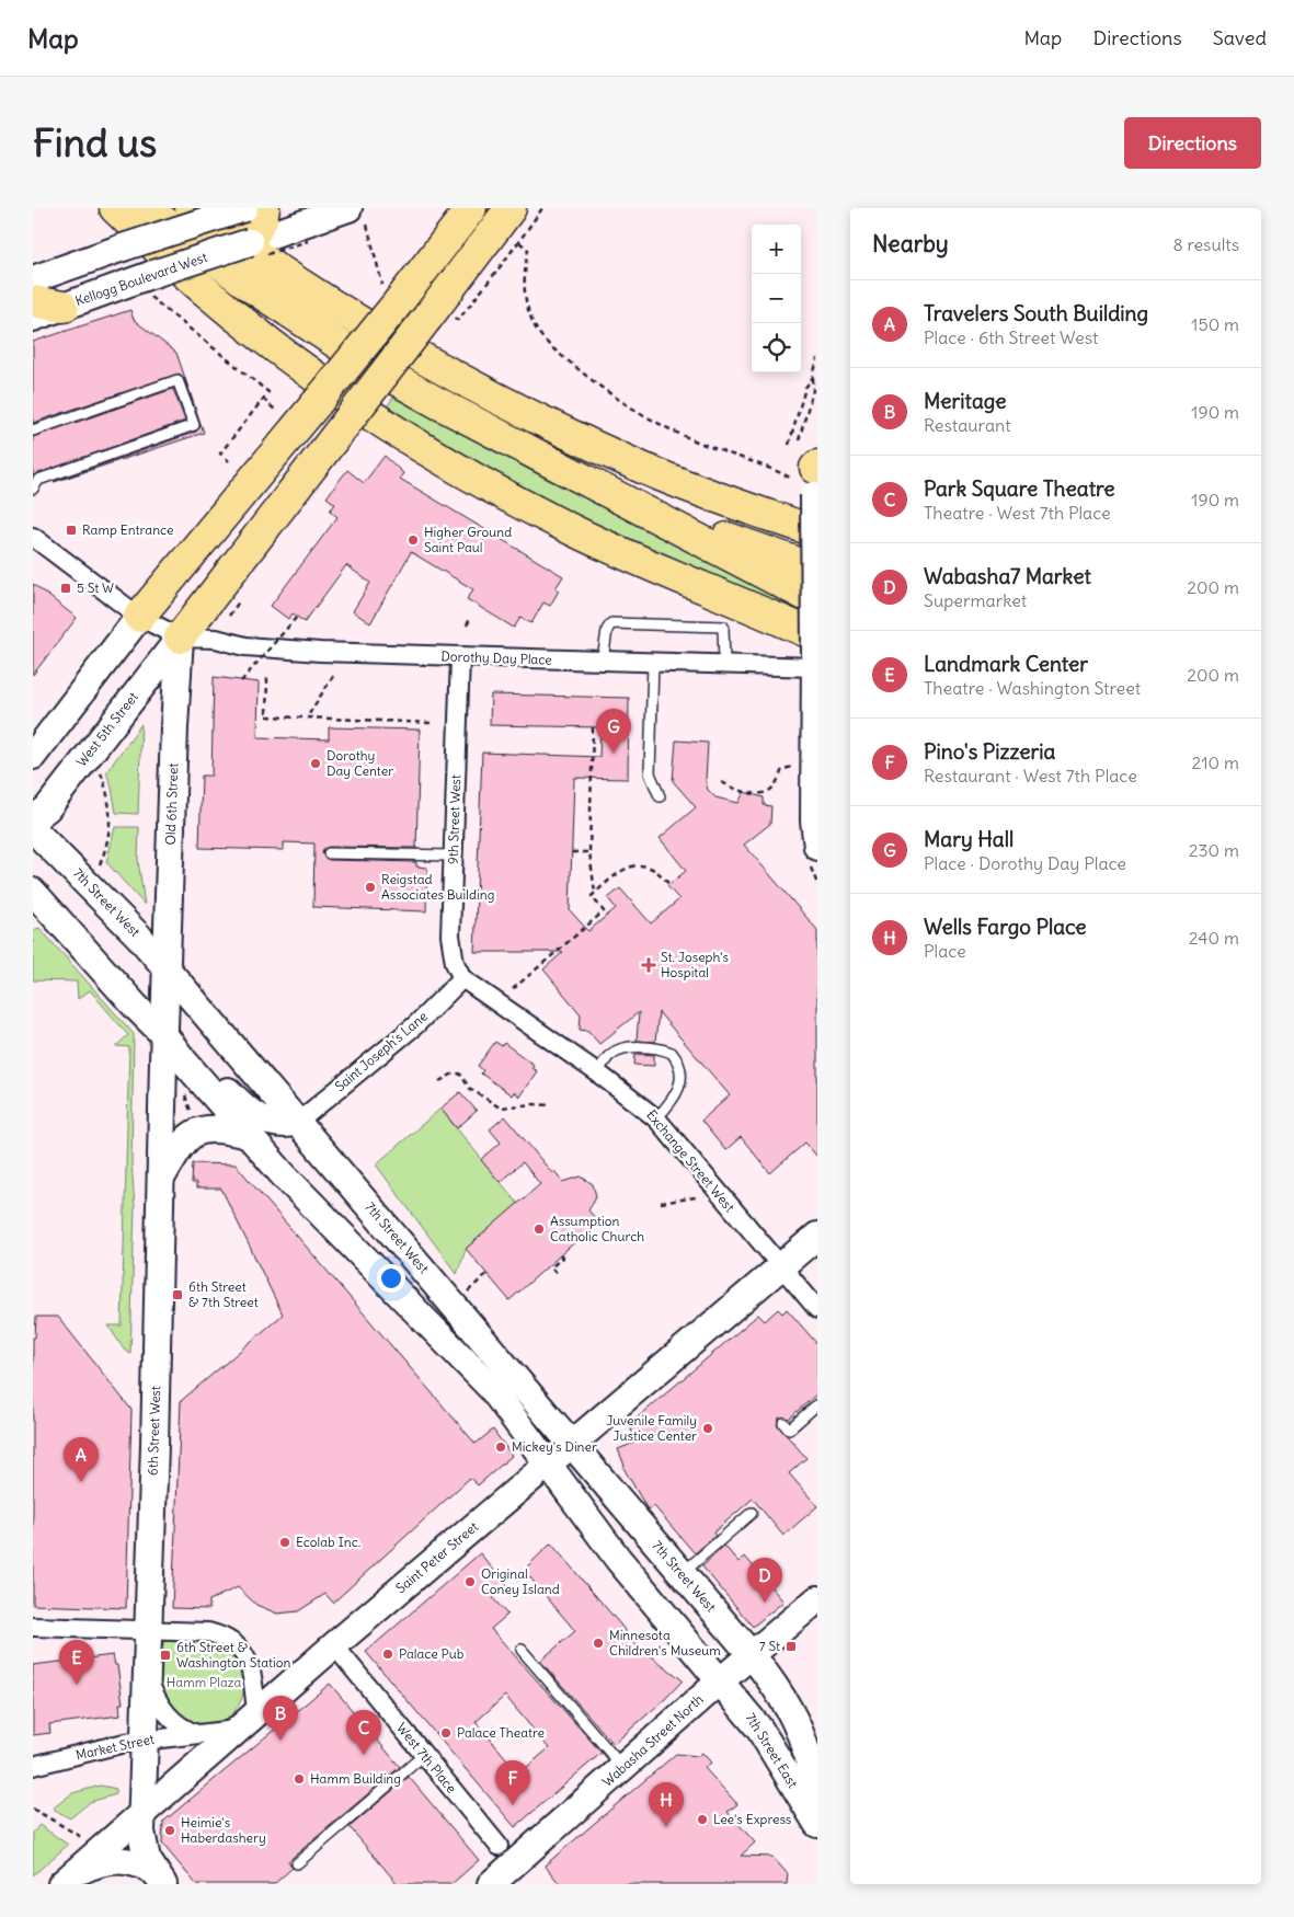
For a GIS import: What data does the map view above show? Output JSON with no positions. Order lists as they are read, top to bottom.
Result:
{
  "streets": {
    "main road": [
      "Kellogg Boulevard West",
      "West 5th Street",
      "Old 6th Street",
      "7th Street West",
      "6th Street West",
      "Saint Peter Street",
      "Wabasha Street North",
      "7th Street East"
    ],
    "street": [
      "Dorothy Day Place",
      "9th Street West",
      "Saint Joseph's Lane",
      "Exchange Street West",
      "Market Street",
      "West 7th Place"
    ]
  },
  "crossings": [
    ["Dorothy Day Place", "West 5th Street"],
    ["Dorothy Day Place", "Old 6th Street"],
    ["Dorothy Day Place", "9th Street West"],
    ["West 5th Street", "Old 6th Street"],
    ["Old 6th Street", "7th Street West"],
    ["Old 6th Street", "6th Street West"],
    ["9th Street West", "Saint Joseph's Lane"],
    ["9th Street West", "Exchange Street West"],
    ["7th Street West", "Saint Joseph's Lane"],
    ["7th Street West", "6th Street West"],
    ["7th Street West", "Saint Peter Street"],
    ["7th Street West", "Wabasha Street North"],
    ["7th Street West", "7th Street East"],
    ["Saint Joseph's Lane", "Exchange Street West"],
    ["Exchange Street West", "Saint Peter Street"],
    ["6th Street West", "Saint Peter Street"],
    ["6th Street West", "Market Street"],
    ["Saint Peter Street", "Market Street"],
    ["Saint Peter Street", "West 7th Place"],
    ["Wabasha Street North", "7th Street East"]
  ],
  "parks": ["Hamm Plaza"],
  "places": {
    "transit": [
      "Ramp Entrance",
      "5 St W",
      "6th Street & 7th Street",
      "7 St",
      "6th Street & Washington Station"
    ],
    "other": [
      "Higher Ground Saint Paul",
      "Dorothy Day Center",
      "Reigstad Associates Building",
      "Assumption Catholic Church",
      "Juvenile Family Justice Center",
      "Mickey's Diner",
      "Ecolab Inc.",
      "Original Coney Island",
      "Minnesota Children's Museum",
      "Palace Pub",
      "Palace Theatre",
      "Hamm Building",
      "Lee's Express",
      "Heimie's Haberdashery"
    ],
    "health": ["St. Joseph's Hospital"]
  },
  "page": {
    "header": "Map",
    "nav": ["Map", "Directions", "Saved"],
    "buttons": "Directions",
    "title": "Find us",
    "heading": ["Nearby", "8 results"],
    "map_buttons": ["+", "−"],
    "list": [
      {
        "mark": "A",
        "name": "Travelers South Building",
        "note": "Place · 6th Street West",
        "value": "150 m"
      },
      {
        "mark": "B",
        "name": "Meritage",
        "note": "Restaurant",
        "value": "190 m"
      },
      {
        "mark": "C",
        "name": "Park Square Theatre",
        "note": "Theatre · West 7th Place",
        "value": "190 m"
      },
      {
        "mark": "D",
        "name": "Wabasha7 Market",
        "note": "Supermarket",
        "value": "200 m"
      },
      {
        "mark": "E",
        "name": "Landmark Center",
        "note": "Theatre · Washington Street",
        "value": "200 m"
      },
      {
        "mark": "F",
        "name": "Pino's Pizzeria",
        "note": "Restaurant · West 7th Place",
        "value": "210 m"
      },
      {
        "mark": "G",
        "name": "Mary Hall",
        "note": "Place · Dorothy Day Place",
        "value": "230 m"
      },
      {
        "mark": "H",
        "name": "Wells Fargo Place",
        "note": "Place",
        "value": "240 m"
      }
    ],
    "pins": [
      "G",
      "A",
      "D",
      "E",
      "B",
      "C",
      "F",
      "H"
    ]
  }
}
